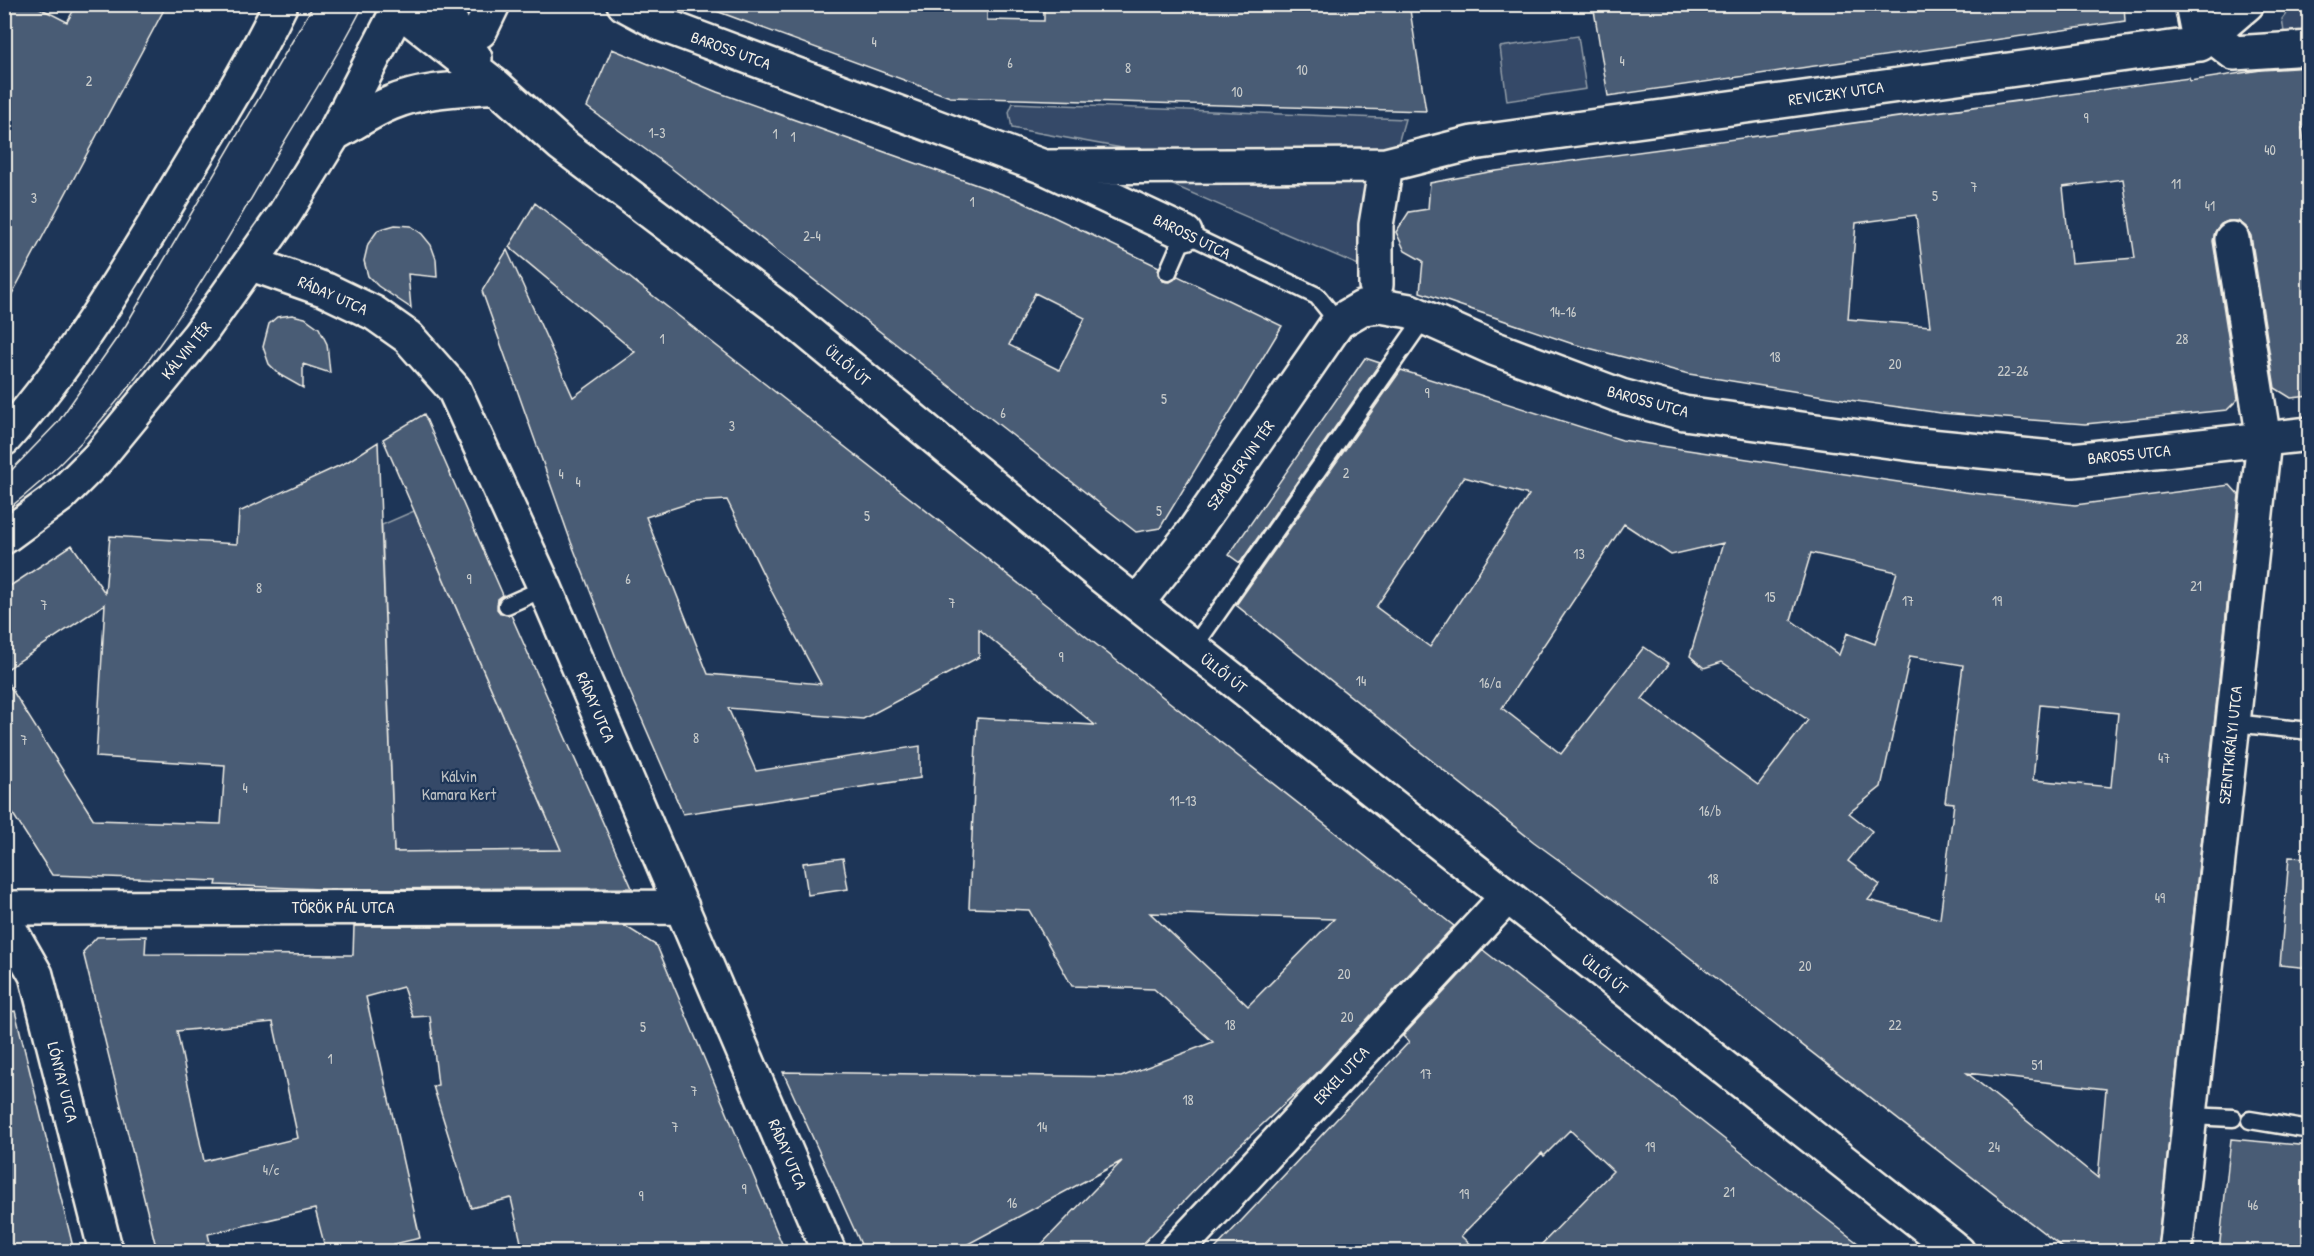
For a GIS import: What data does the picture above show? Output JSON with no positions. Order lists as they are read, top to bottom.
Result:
{
  "streets": {
    "street": [
      "BAROSS UTCA",
      "REVICZKY UTCA",
      "RÁDAY UTCA",
      "KÁLVIN TÉR",
      "ÜLLŐI ÚT",
      "SZABÓ ERVIN TÉR",
      "SZENTKIRÁLYI UTCA",
      "TÖRÖK PÁL UTCA",
      "ERKEL UTCA",
      "LÓNYAY UTCA"
    ]
  },
  "crossings": [
    ["BAROSS UTCA", "REVICZKY UTCA"],
    ["BAROSS UTCA", "SZABÓ ERVIN TÉR"],
    ["BAROSS UTCA", "SZENTKIRÁLYI UTCA"],
    ["RÁDAY UTCA", "KÁLVIN TÉR"],
    ["RÁDAY UTCA", "TÖRÖK PÁL UTCA"],
    ["KÁLVIN TÉR", "ÜLLŐI ÚT"],
    ["ÜLLŐI ÚT", "SZABÓ ERVIN TÉR"],
    ["ÜLLŐI ÚT", "ERKEL UTCA"]
  ],
  "parks": ["Kálvin Kamara Kert"],
  "house_numbers": [
    "4",
    "4",
    "6",
    "8",
    "10",
    "2",
    "10",
    "9",
    "1-3",
    "1",
    "1",
    "40",
    "11",
    "7",
    "5",
    "3",
    "1",
    "41",
    "2-4",
    "14-16",
    "1",
    "28",
    "18",
    "20",
    "22-26",
    "9",
    "5",
    "6",
    "3",
    "2",
    "4",
    "4",
    "5",
    "5",
    "13",
    "9",
    "6",
    "21",
    "8",
    "15",
    "17",
    "19",
    "7",
    "7",
    "9",
    "14",
    "16/a",
    "8",
    "7",
    "47",
    "4",
    "11-13",
    "16/b",
    "18",
    "49",
    "20",
    "20",
    "20",
    "18",
    "22",
    "5",
    "1",
    "51",
    "17",
    "7",
    "18",
    "7",
    "14",
    "19",
    "24",
    "4/c",
    "9",
    "21",
    "19",
    "9",
    "16",
    "46"
  ]
}
